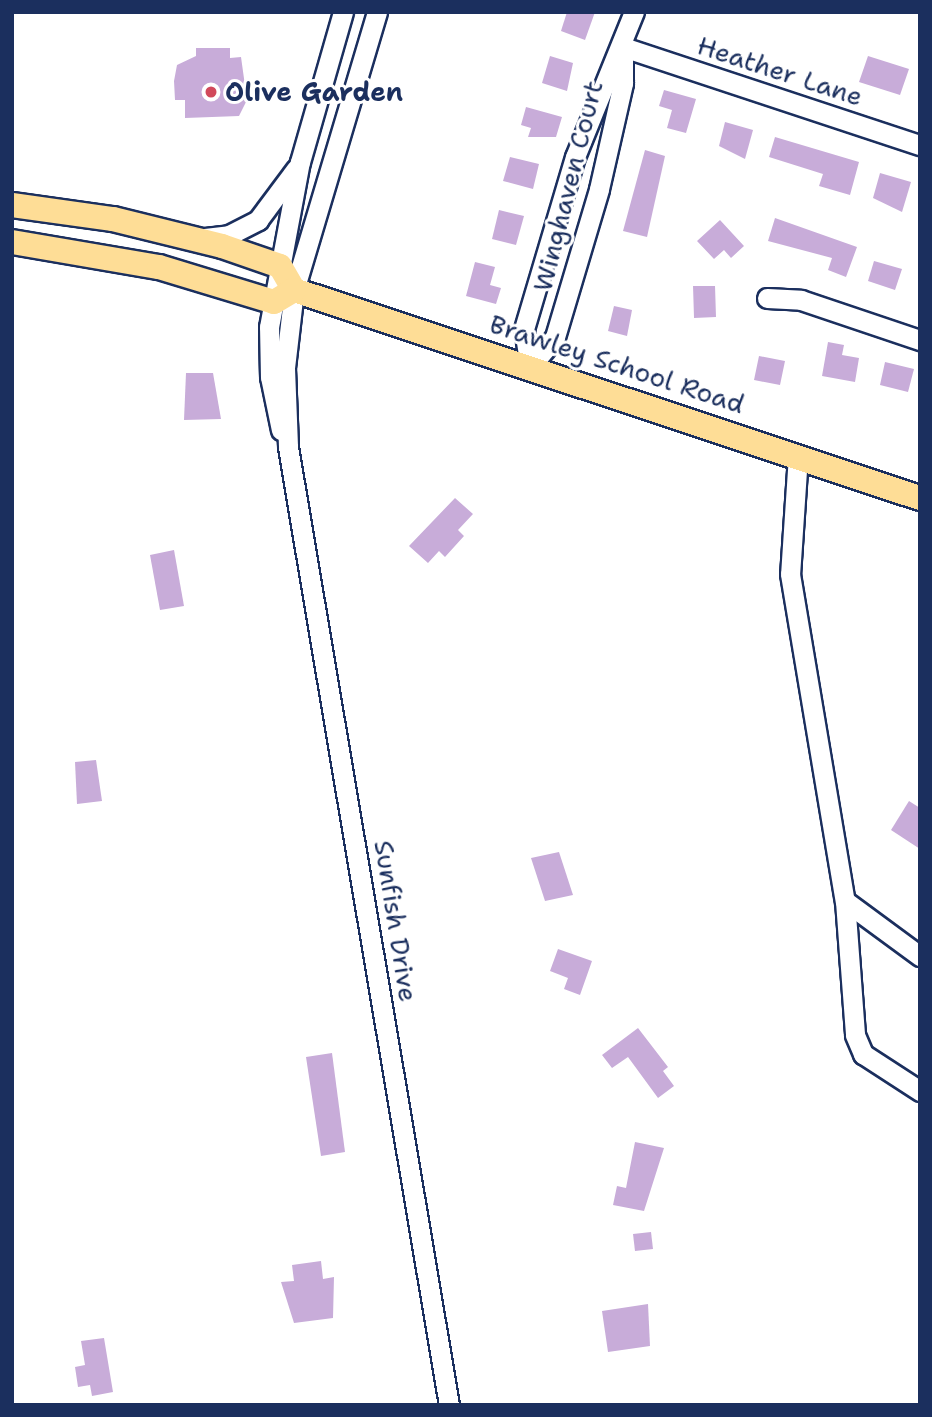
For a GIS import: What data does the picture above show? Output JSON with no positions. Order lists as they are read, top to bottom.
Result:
{
  "streets": {
    "main road": ["Brawley School Road"],
    "street": ["Heather Lane", "Winghaven Court", "Sunfish Drive"]
  },
  "crossings": [
    ["Heather Lane", "Winghaven Court"],
    ["Winghaven Court", "Brawley School Road"],
    ["Brawley School Road", "Sunfish Drive"]
  ],
  "places": ["Olive Garden"]
}
